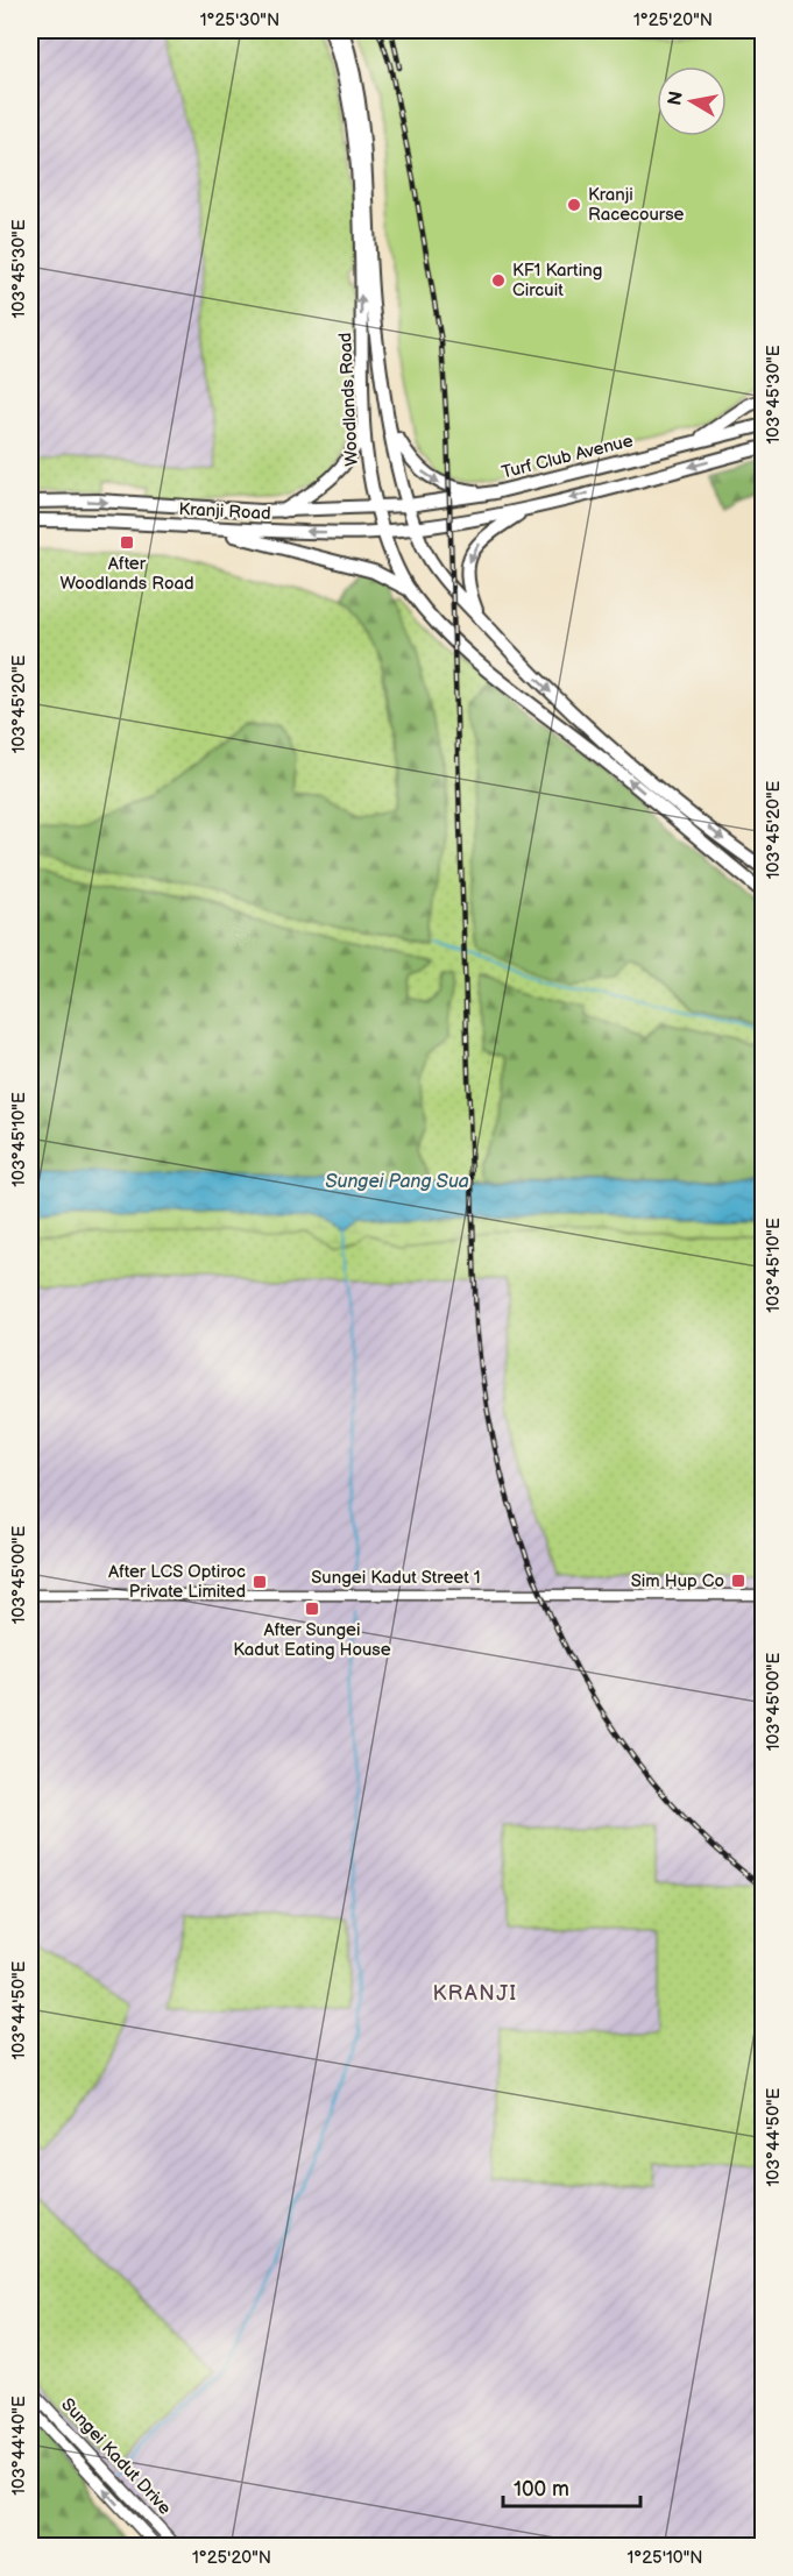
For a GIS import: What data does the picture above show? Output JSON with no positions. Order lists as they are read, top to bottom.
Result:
{
  "streets": {
    "main road": [
      "Woodlands Road",
      "Turf Club Avenue",
      "Kranji Road",
      "Sungei Kadut Drive"
    ],
    "street": ["Sungei Kadut Street 1"]
  },
  "crossings": [
    ["Woodlands Road", "Turf Club Avenue"],
    ["Woodlands Road", "Kranji Road"],
    ["Turf Club Avenue", "Kranji Road"]
  ],
  "districts": ["KRANJI"],
  "water": ["Sungei Pang Sua"],
  "places": {
    "other": ["Kranji Racecourse", "KF1 Karting Circuit"],
    "transit": [
      "After Woodlands Road",
      "Sim Hup Co",
      "After LCS Optiroc Private Limited",
      "After Sungei Kadut Eating House"
    ]
  },
  "scale_bar": "100 m",
  "north": "left",
  "coordinates": [
    "1°25'30\"N",
    "1°25'20\"N",
    "103°45'30\"E",
    "103°45'20\"E",
    "103°45'10\"E",
    "103°45'00\"E",
    "103°44'50\"E",
    "103°44'40\"E",
    "1°25'10\"N"
  ]
}
